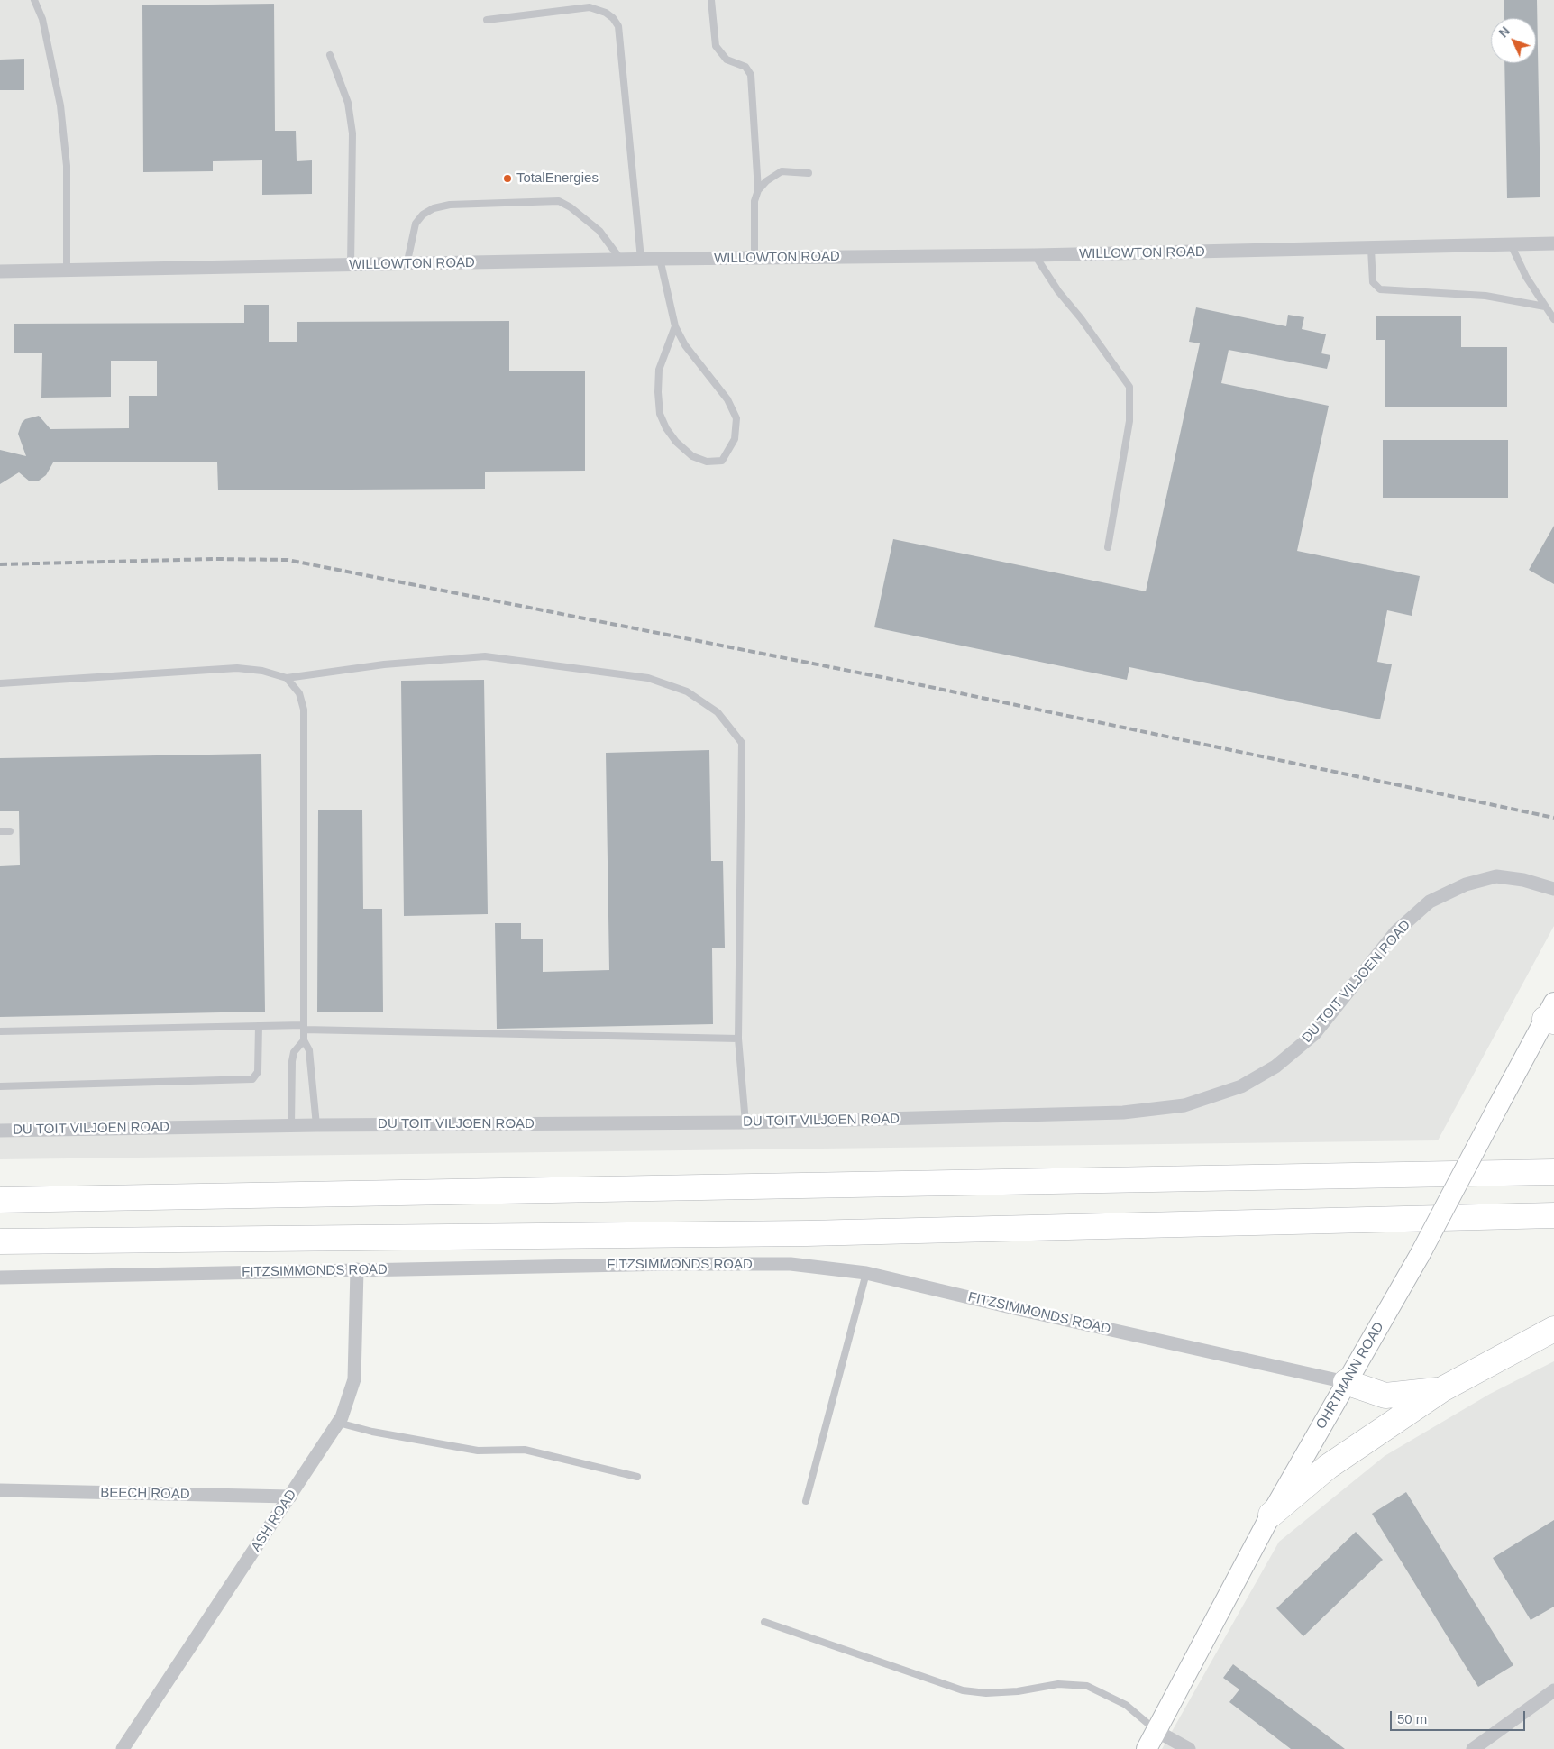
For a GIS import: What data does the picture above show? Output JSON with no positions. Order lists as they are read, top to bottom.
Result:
{
  "streets": {
    "main road": ["OHRTMANN ROAD"],
    "street": [
      "WILLOWTON ROAD",
      "DU TOIT VILJOEN ROAD",
      "FITZSIMMONDS ROAD",
      "BEECH ROAD",
      "ASH ROAD"
    ]
  },
  "crossings": [
    ["FITZSIMMONDS ROAD", "OHRTMANN ROAD"],
    ["FITZSIMMONDS ROAD", "ASH ROAD"],
    ["BEECH ROAD", "ASH ROAD"]
  ],
  "places": ["TotalEnergies"],
  "scale_bar": "50 m",
  "north": "top left"
}
